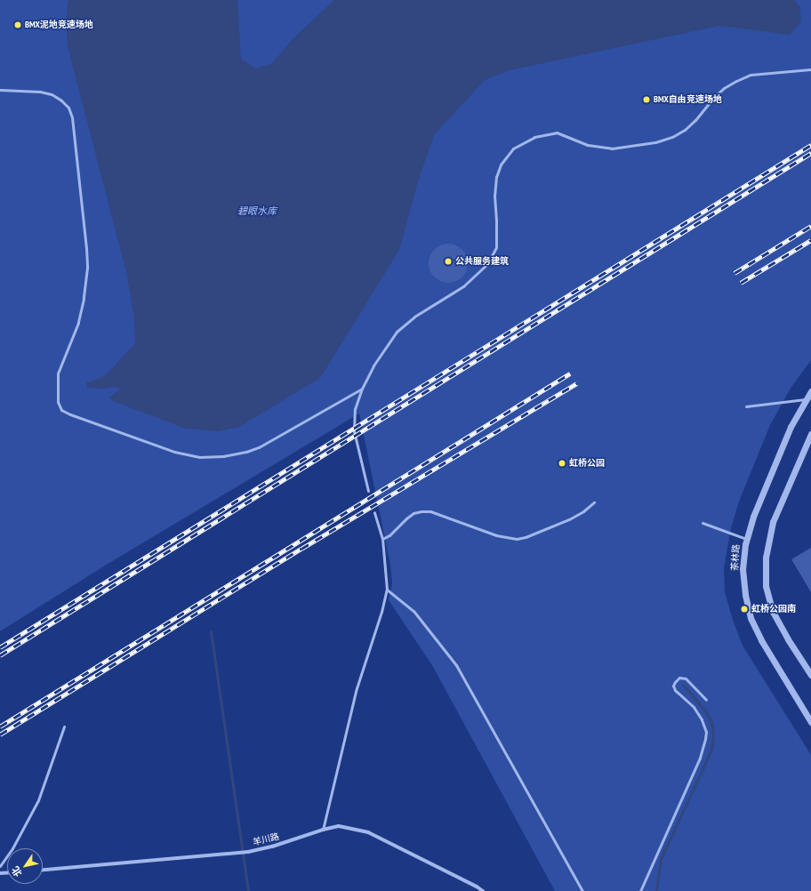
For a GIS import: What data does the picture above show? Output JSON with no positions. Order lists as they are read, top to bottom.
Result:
{
  "streets": {
    "street": ["茶林路", "羊川路"]
  },
  "water": ["碧眼水库"],
  "places": [
    "BMX泥地竞速场地",
    "BMX自由竞速场地",
    "公共服务建筑",
    "虹桥公园",
    "虹桥公园南"
  ],
  "north": "bottom left"
}
